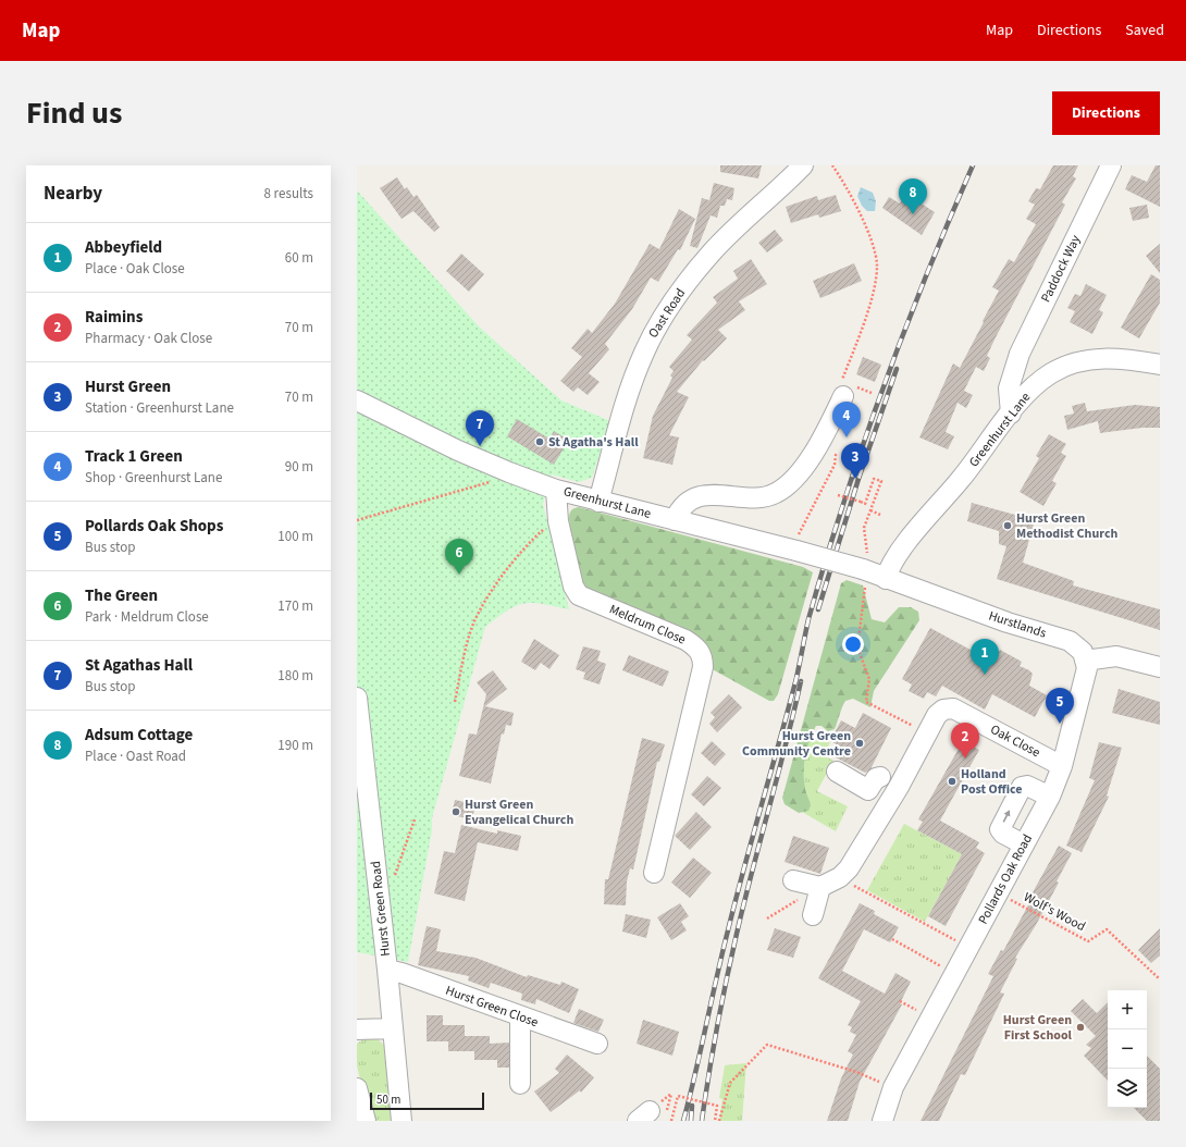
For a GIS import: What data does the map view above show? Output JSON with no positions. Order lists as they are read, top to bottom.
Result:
{
  "streets": {
    "street": [
      "Paddock Way",
      "Oast Road",
      "Greenhurst Lane",
      "Meldrum Close",
      "Hurstlands",
      "Oak Close",
      "Pollards Oak Road",
      "Hurst Green Road",
      "Hurst Green Close"
    ],
    "path": ["Wolf's Wood"]
  },
  "crossings": [
    ["Paddock Way", "Greenhurst Lane"],
    ["Oast Road", "Greenhurst Lane"],
    ["Greenhurst Lane", "Meldrum Close"],
    ["Greenhurst Lane", "Hurstlands"],
    ["Hurstlands", "Pollards Oak Road"],
    ["Oak Close", "Pollards Oak Road"],
    ["Pollards Oak Road", "Wolf's Wood"],
    ["Hurst Green Road", "Hurst Green Close"]
  ],
  "places": [
    "St Agatha's Hall",
    "Hurst Green Methodist Church",
    "Hurst Green Community Centre",
    "Holland Post Office",
    "Hurst Green Evangelical Church",
    "Hurst Green First School"
  ],
  "scale_bar": "50 m",
  "page": {
    "header": "Map",
    "nav": ["Map", "Directions", "Saved"],
    "title": "Find us",
    "buttons": "Directions",
    "heading": ["Nearby", "8 results"],
    "pins": [
      "8",
      "4",
      "7",
      "3",
      "6",
      "1",
      "5",
      "2"
    ],
    "list": [
      {
        "mark": "1",
        "name": "Abbeyfield",
        "note": "Place · Oak Close",
        "value": "60 m"
      },
      {
        "mark": "2",
        "name": "Raimins",
        "note": "Pharmacy · Oak Close",
        "value": "70 m"
      },
      {
        "mark": "3",
        "name": "Hurst Green",
        "note": "Station · Greenhurst Lane",
        "value": "70 m"
      },
      {
        "mark": "4",
        "name": "Track 1 Green",
        "note": "Shop · Greenhurst Lane",
        "value": "90 m"
      },
      {
        "mark": "5",
        "name": "Pollards Oak Shops",
        "note": "Bus stop",
        "value": "100 m"
      },
      {
        "mark": "6",
        "name": "The Green",
        "note": "Park · Meldrum Close",
        "value": "170 m"
      },
      {
        "mark": "7",
        "name": "St Agathas Hall",
        "note": "Bus stop",
        "value": "180 m"
      },
      {
        "mark": "8",
        "name": "Adsum Cottage",
        "note": "Place · Oast Road",
        "value": "190 m"
      }
    ],
    "map_buttons": ["+", "−"],
    "scale": "50 m"
  }
}
